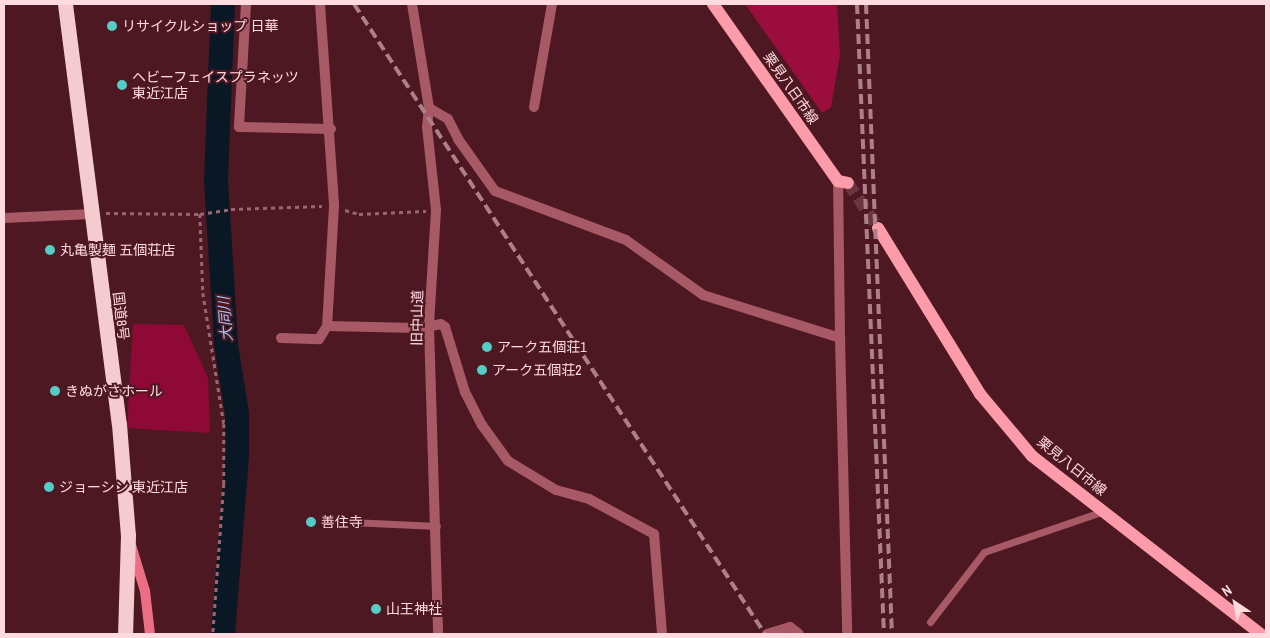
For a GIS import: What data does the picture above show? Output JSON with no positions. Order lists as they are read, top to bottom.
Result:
{
  "streets": {
    "highway": ["国道8号"],
    "main road": ["栗見八日市線"],
    "street": ["旧中山道"]
  },
  "water": ["大同川"],
  "places": [
    "リサイクルショップ 日華",
    "ヘビーフェイスプラネッツ 東近江店",
    "丸亀製麺 五個荘店",
    "アーク五個荘1",
    "アーク五個荘2",
    "きぬがさホール",
    "ジョーシン 東近江店",
    "善住寺",
    "山王神社"
  ],
  "north": "top left"
}
